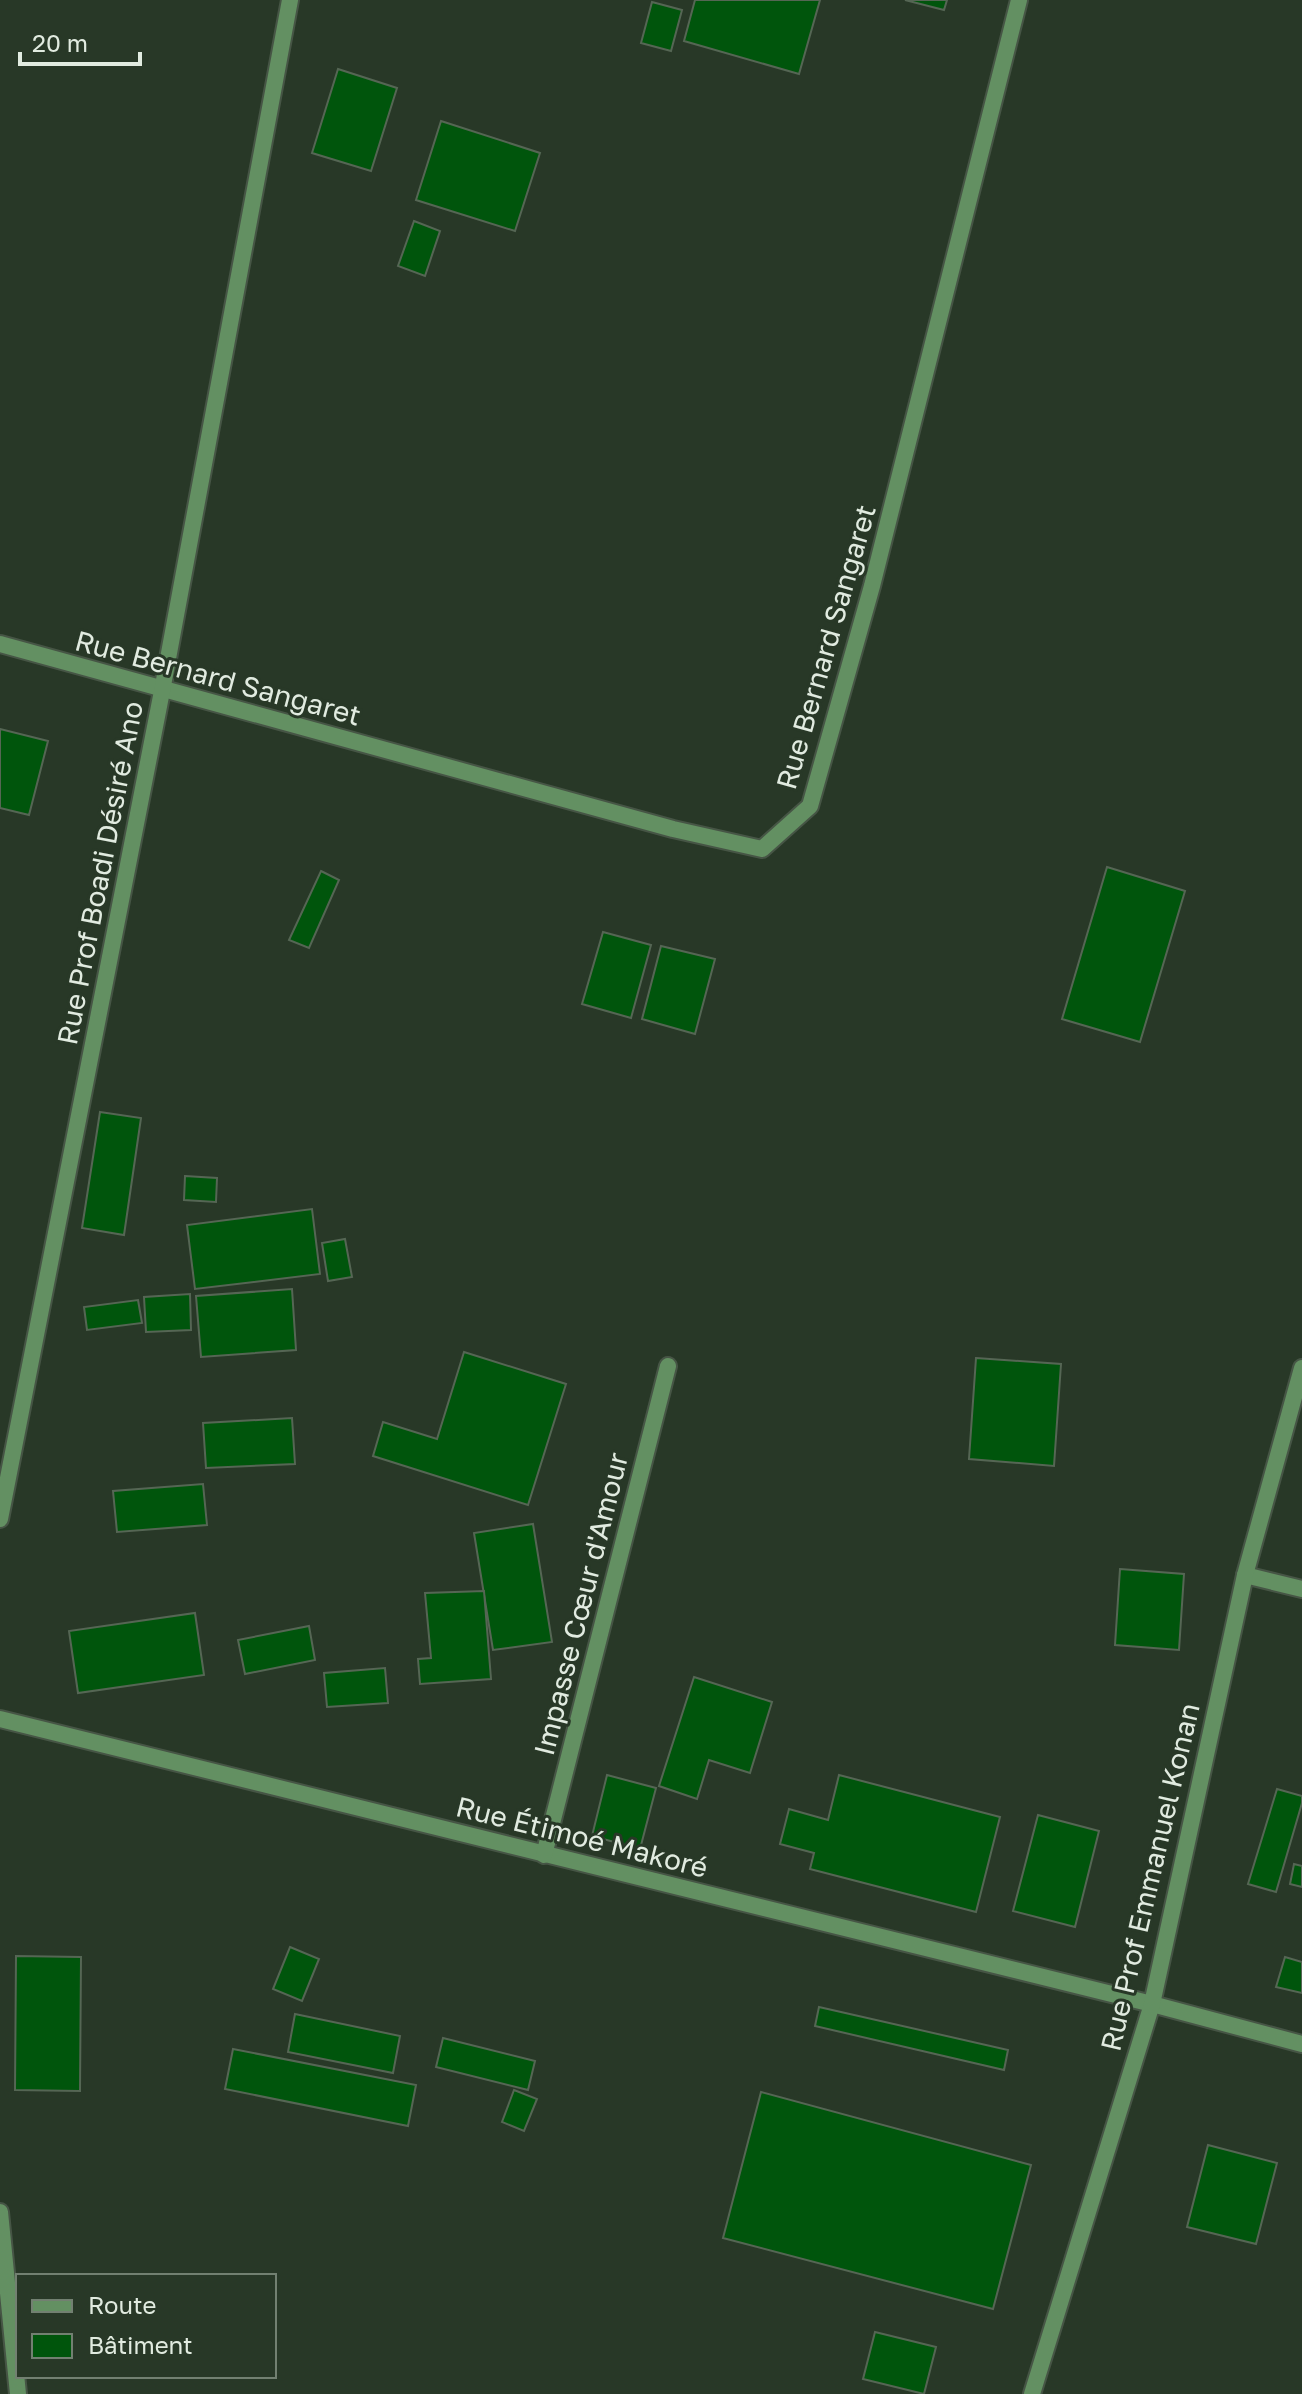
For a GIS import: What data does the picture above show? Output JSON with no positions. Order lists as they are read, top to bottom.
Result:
{
  "streets": {
    "street": [
      "Rue Bernard Sangaret",
      "Rue Prof Boadi Désiré Ano",
      "Impasse Cœur d'Amour",
      "Rue Étimoé Makoré",
      "Rue Prof Emmanuel Konan"
    ]
  },
  "crossings": [
    ["Rue Bernard Sangaret", "Rue Prof Boadi Désiré Ano"],
    ["Impasse Cœur d'Amour", "Rue Étimoé Makoré"],
    ["Rue Étimoé Makoré", "Rue Prof Emmanuel Konan"]
  ],
  "legend": ["Route", "Bâtiment"],
  "scale_bar": "20 m"
}
